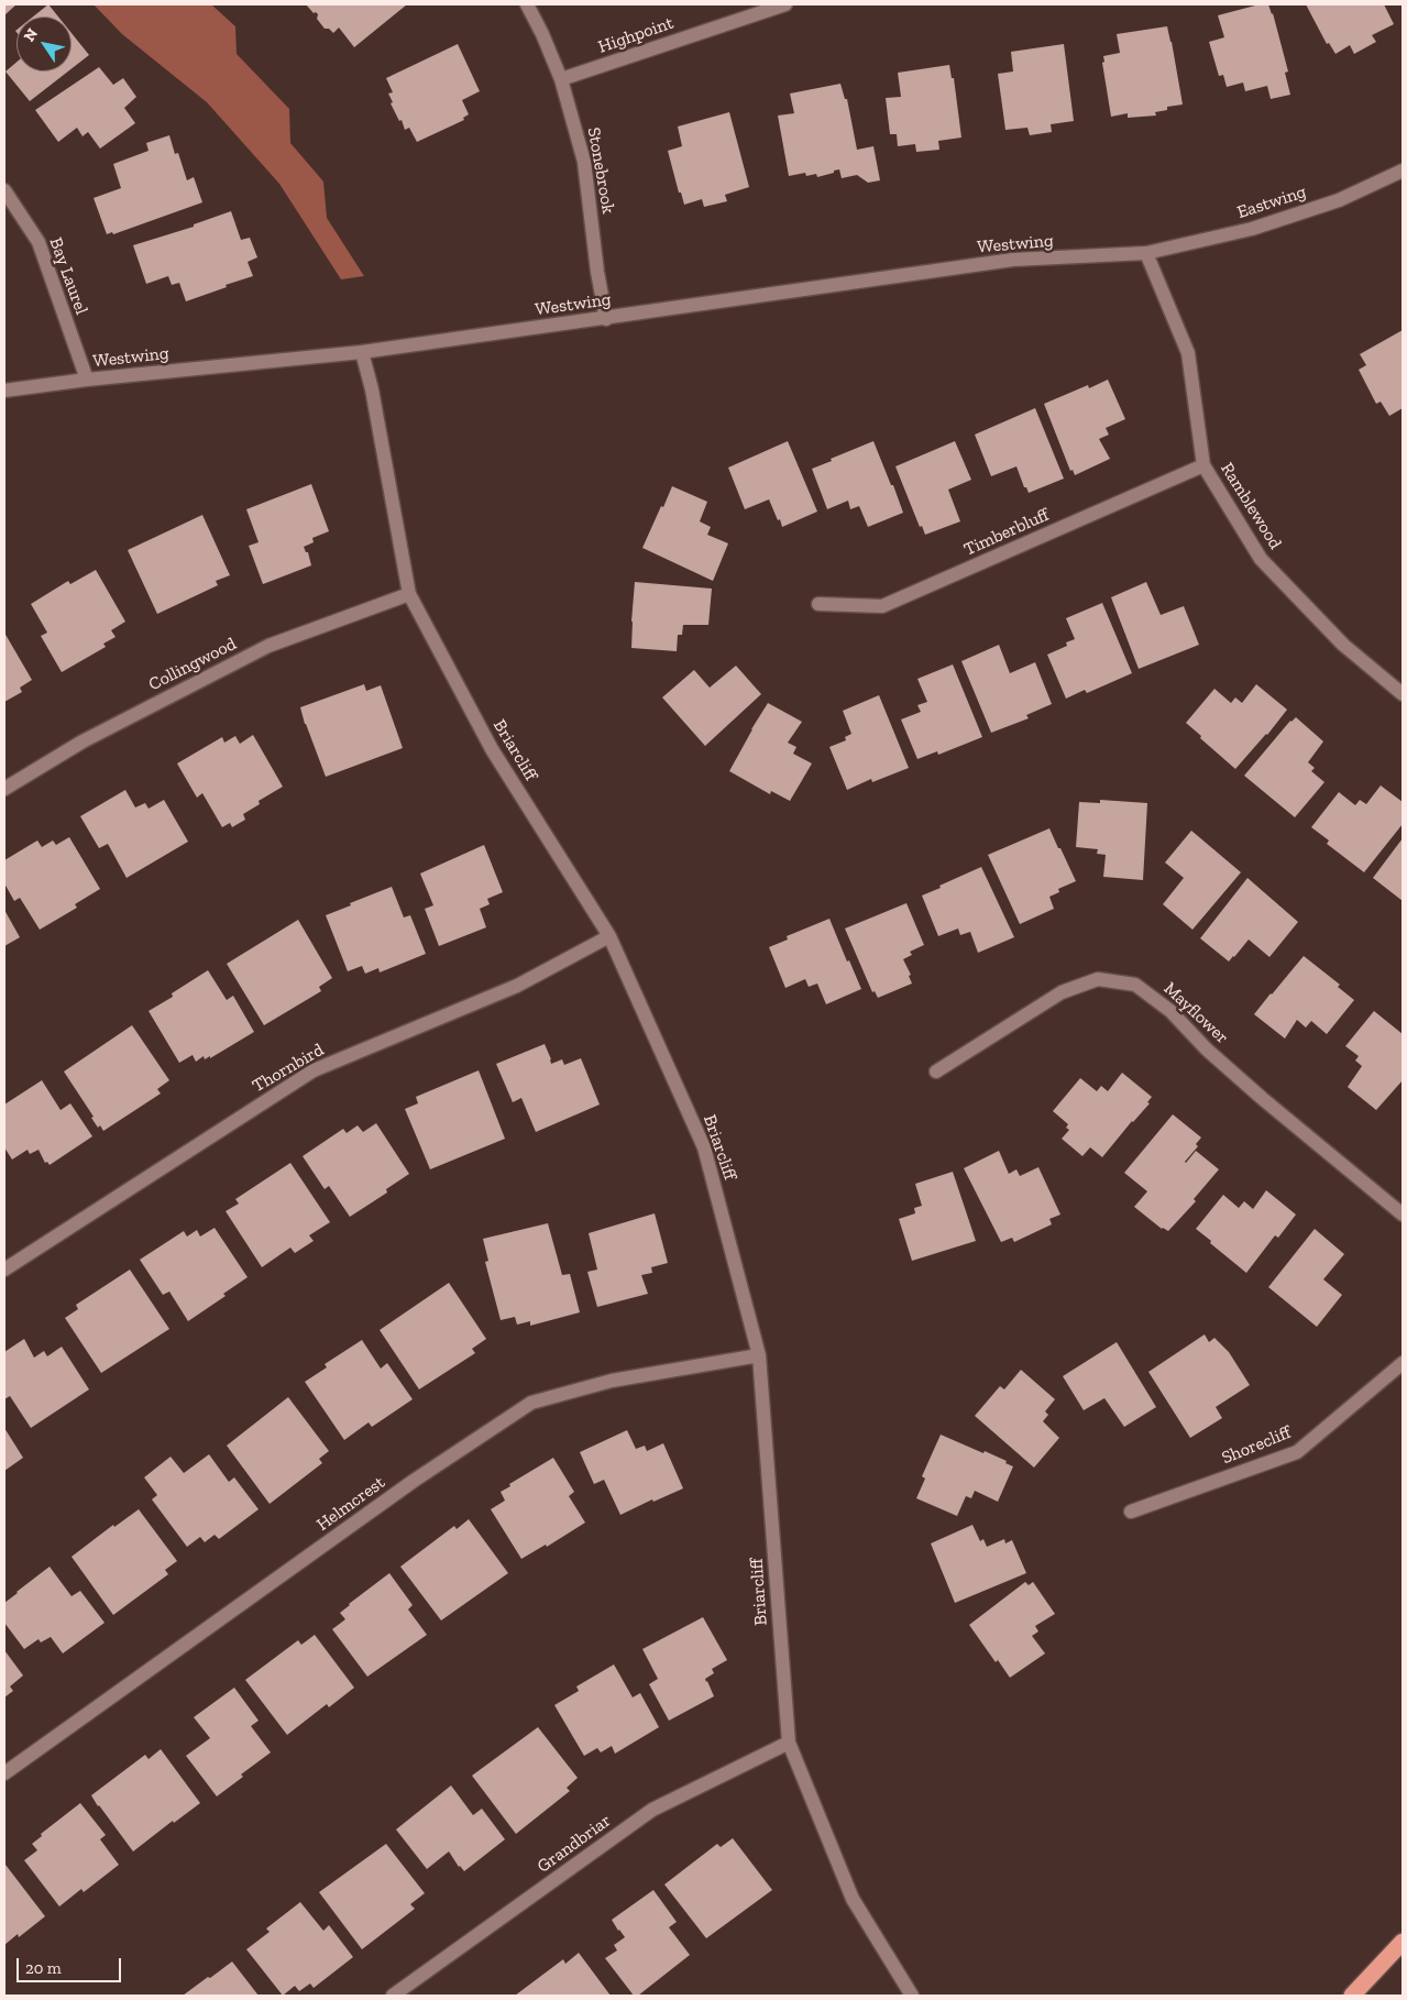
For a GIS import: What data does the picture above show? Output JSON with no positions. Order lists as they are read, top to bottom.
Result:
{
  "streets": {
    "street": [
      "Highpoint",
      "Stonebrook",
      "Eastwing",
      "Westwing",
      "Bay Laurel",
      "Ramblewood",
      "Timberbluff",
      "Collingwood",
      "Briarcliff",
      "Mayflower",
      "Thornbird",
      "Shorecliff",
      "Helmcrest",
      "Grandbriar"
    ]
  },
  "crossings": [
    ["Highpoint", "Stonebrook"],
    ["Stonebrook", "Westwing"],
    ["Eastwing", "Westwing"],
    ["Eastwing", "Ramblewood"],
    ["Westwing", "Bay Laurel"],
    ["Westwing", "Ramblewood"],
    ["Westwing", "Briarcliff"],
    ["Ramblewood", "Timberbluff"],
    ["Collingwood", "Briarcliff"],
    ["Briarcliff", "Thornbird"],
    ["Briarcliff", "Helmcrest"],
    ["Briarcliff", "Grandbriar"]
  ],
  "scale_bar": "20 m",
  "north": "top left"
}
